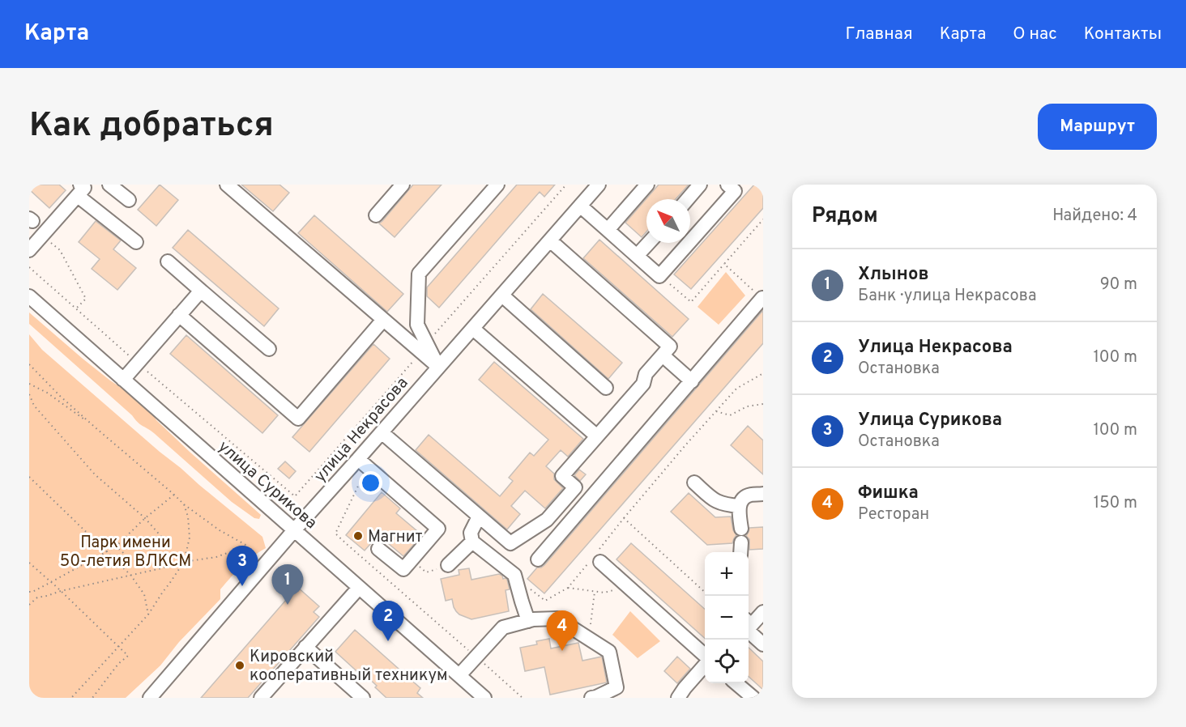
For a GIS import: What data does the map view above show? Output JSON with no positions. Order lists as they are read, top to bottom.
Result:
{
  "streets": {
    "street": ["улица Некрасова", "улица Сурикова"]
  },
  "crossings": [
    ["улица Некрасова", "улица Сурикова"]
  ],
  "parks": ["Парк имени 50-летия ВЛКСМ"],
  "places": ["Магнит", "Кировский кооперативный техникум"],
  "north": "top left",
  "page": {
    "header": "Карта",
    "nav": [
      "Главная",
      "Карта",
      "О нас",
      "Контакты"
    ],
    "buttons": "Маршрут",
    "title": "Как добраться",
    "heading": ["Рядом", "Найдено: 4"],
    "list": [
      {
        "mark": "1",
        "name": "Хлынов",
        "note": "Банк · улица Некрасова",
        "value": "90 m"
      },
      {
        "mark": "2",
        "name": "Улица Некрасова",
        "note": "Остановка",
        "value": "100 m"
      },
      {
        "mark": "3",
        "name": "Улица Сурикова",
        "note": "Остановка",
        "value": "100 m"
      },
      {
        "mark": "4",
        "name": "Фишка",
        "note": "Ресторан",
        "value": "150 m"
      }
    ],
    "pins": [
      "3",
      "1",
      "2",
      "4"
    ],
    "map_buttons": ["+", "−"]
  }
}
